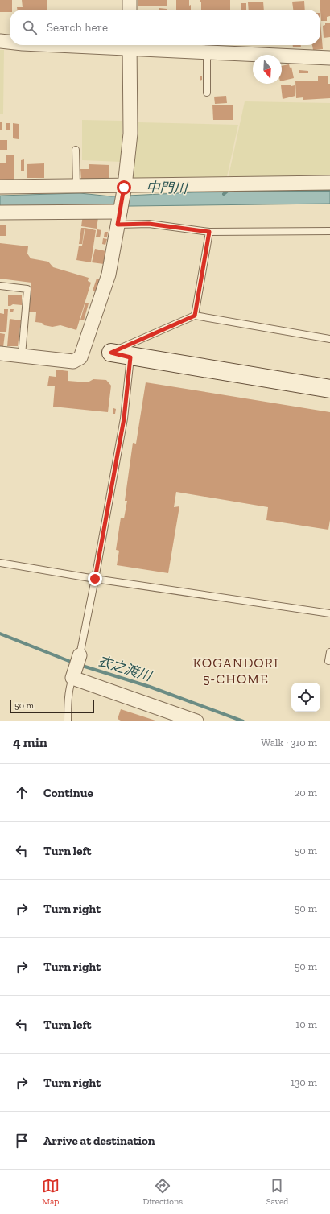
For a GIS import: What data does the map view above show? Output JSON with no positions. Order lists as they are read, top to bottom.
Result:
{
  "districts": ["KOGANDORI 5-CHOME"],
  "water": ["中門川", "衣之渡川"],
  "scale_bar": "50 m",
  "north": "bottom",
  "page": {
    "search": "Search here",
    "scale": "50 m",
    "heading": ["4 min", "Walk · 310 m"],
    "list": [
      ["Continue", "20 m"],
      ["Turn left", "50 m"],
      ["Turn right", "50 m"],
      ["Turn right", "50 m"],
      ["Turn left", "10 m"],
      ["Turn right", "130 m"],
      "Arrive at destination"
    ],
    "nav": ["Map", "Directions", "Saved"]
  }
}
